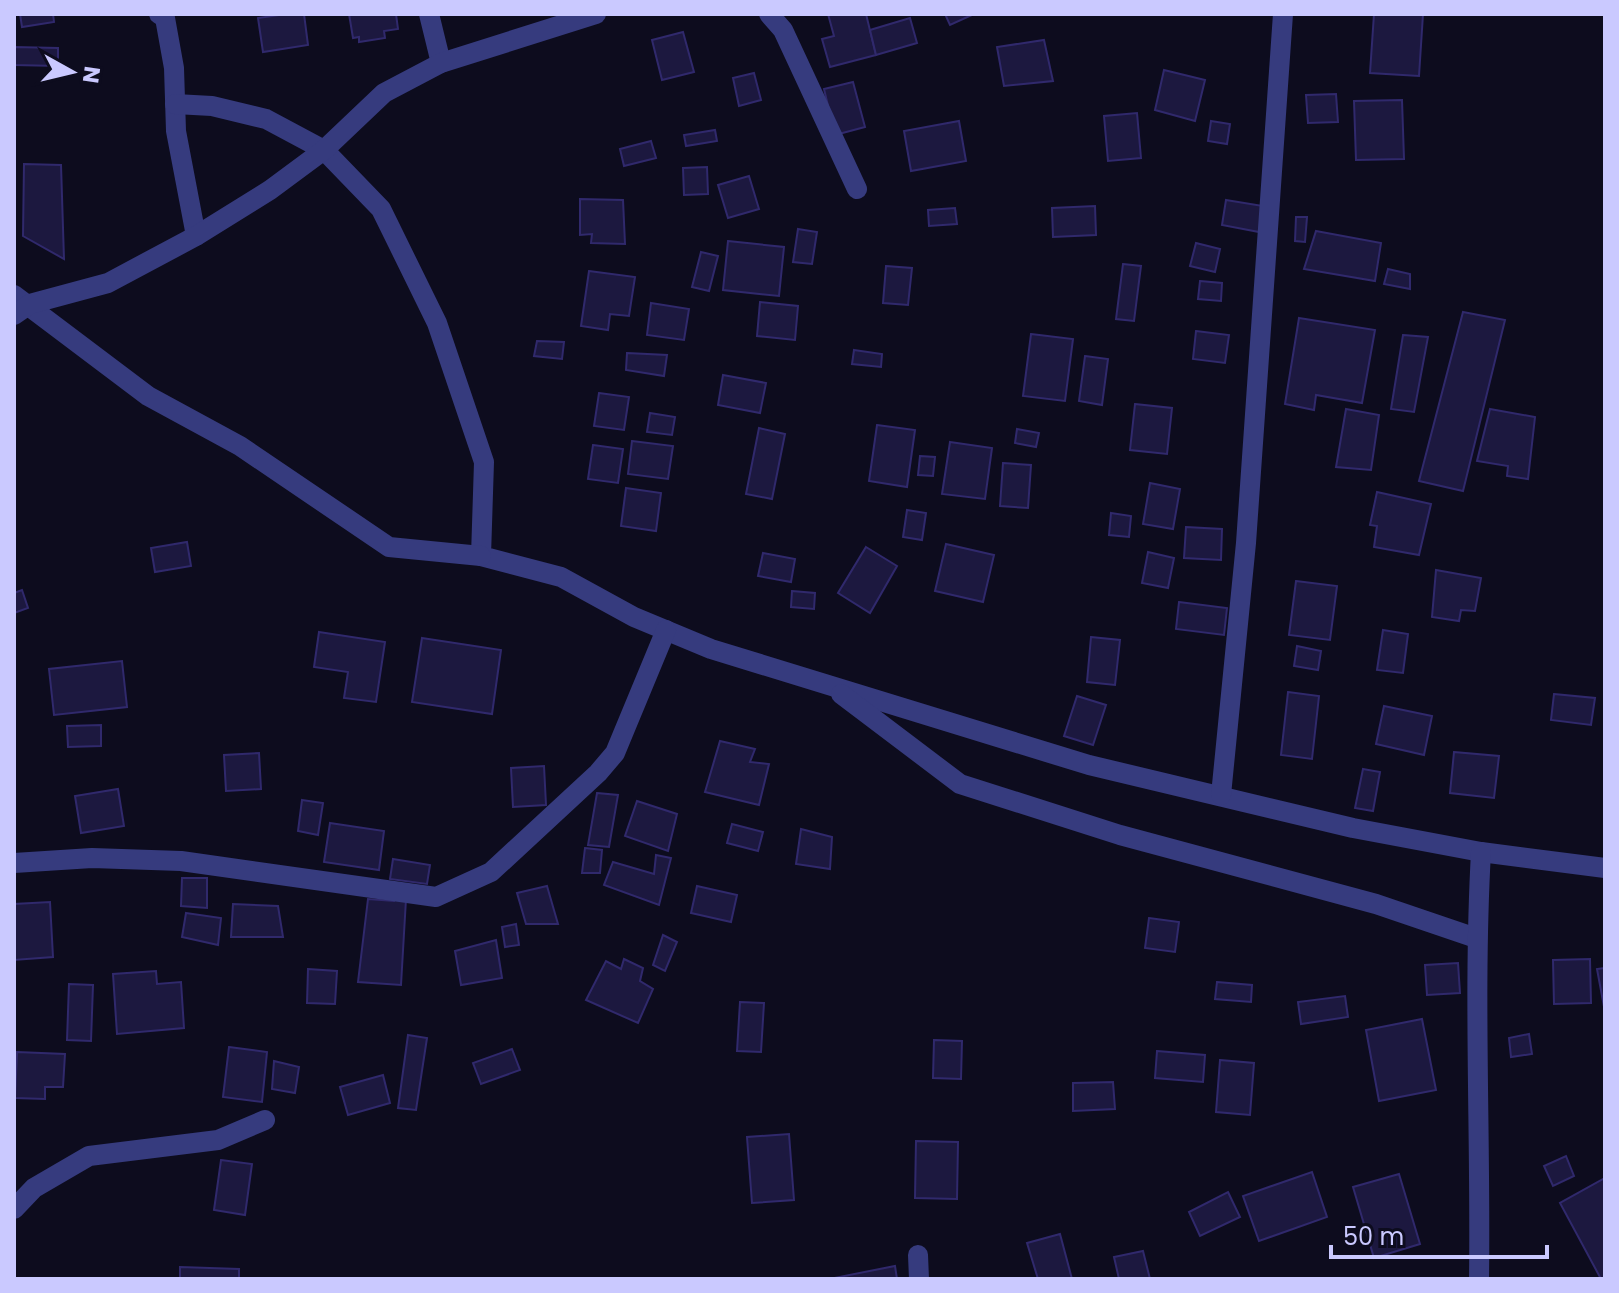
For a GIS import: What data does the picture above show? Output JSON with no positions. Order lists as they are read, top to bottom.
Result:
{
  "scale_bar": "50 m",
  "north": "right"
}
